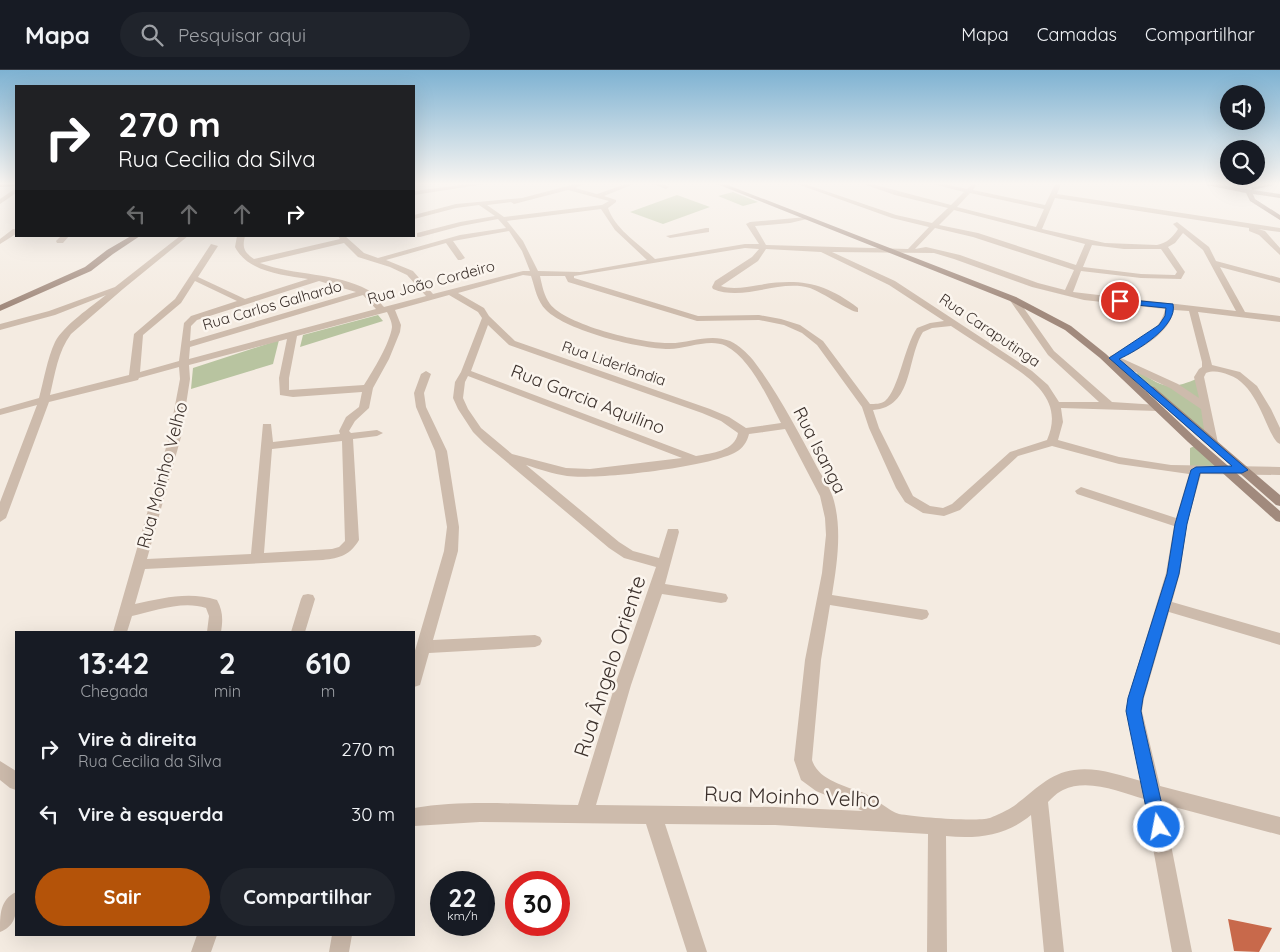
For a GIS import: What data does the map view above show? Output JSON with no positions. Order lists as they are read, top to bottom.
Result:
{
  "streets": {
    "street": [
      "Rua João Cordeiro",
      "Rua Carlos Galhardo",
      "Rua Caraputinga",
      "Rua Liderlândia",
      "Rua Garcia Aquilino",
      "Rua Isanga",
      "Rua Moinho Velho",
      "Rua Ângelo Oriente"
    ]
  },
  "crossings": [
    ["Rua João Cordeiro", "Rua Caraputinga"],
    ["Rua João Cordeiro", "Rua Liderlândia"],
    ["Rua João Cordeiro", "Rua Isanga"],
    ["Rua João Cordeiro", "Rua Moinho Velho"],
    ["Rua Carlos Galhardo", "Rua Moinho Velho"],
    ["Rua Isanga", "Rua Moinho Velho"],
    ["Rua Moinho Velho", "Rua Ângelo Oriente"]
  ],
  "page": {
    "header": "Mapa",
    "search": "Pesquisar aqui",
    "nav": ["Mapa", "Camadas", "Compartilhar"],
    "turn": ["270 m", "Rua Cecilia da Silva"],
    "eta": [
      "13:42",
      "Chegada",
      "2",
      "min",
      "610",
      "m"
    ],
    "list": [
      {
        "name": "Vire à direita",
        "note": "Rua Cecilia da Silva",
        "value": "270 m"
      },
      {
        "name": "Vire à esquerda",
        "value": "30 m"
      }
    ],
    "buttons": ["Sair", "Compartilhar"],
    "speed": "22 km/h",
    "limit": "30"
  }
}
